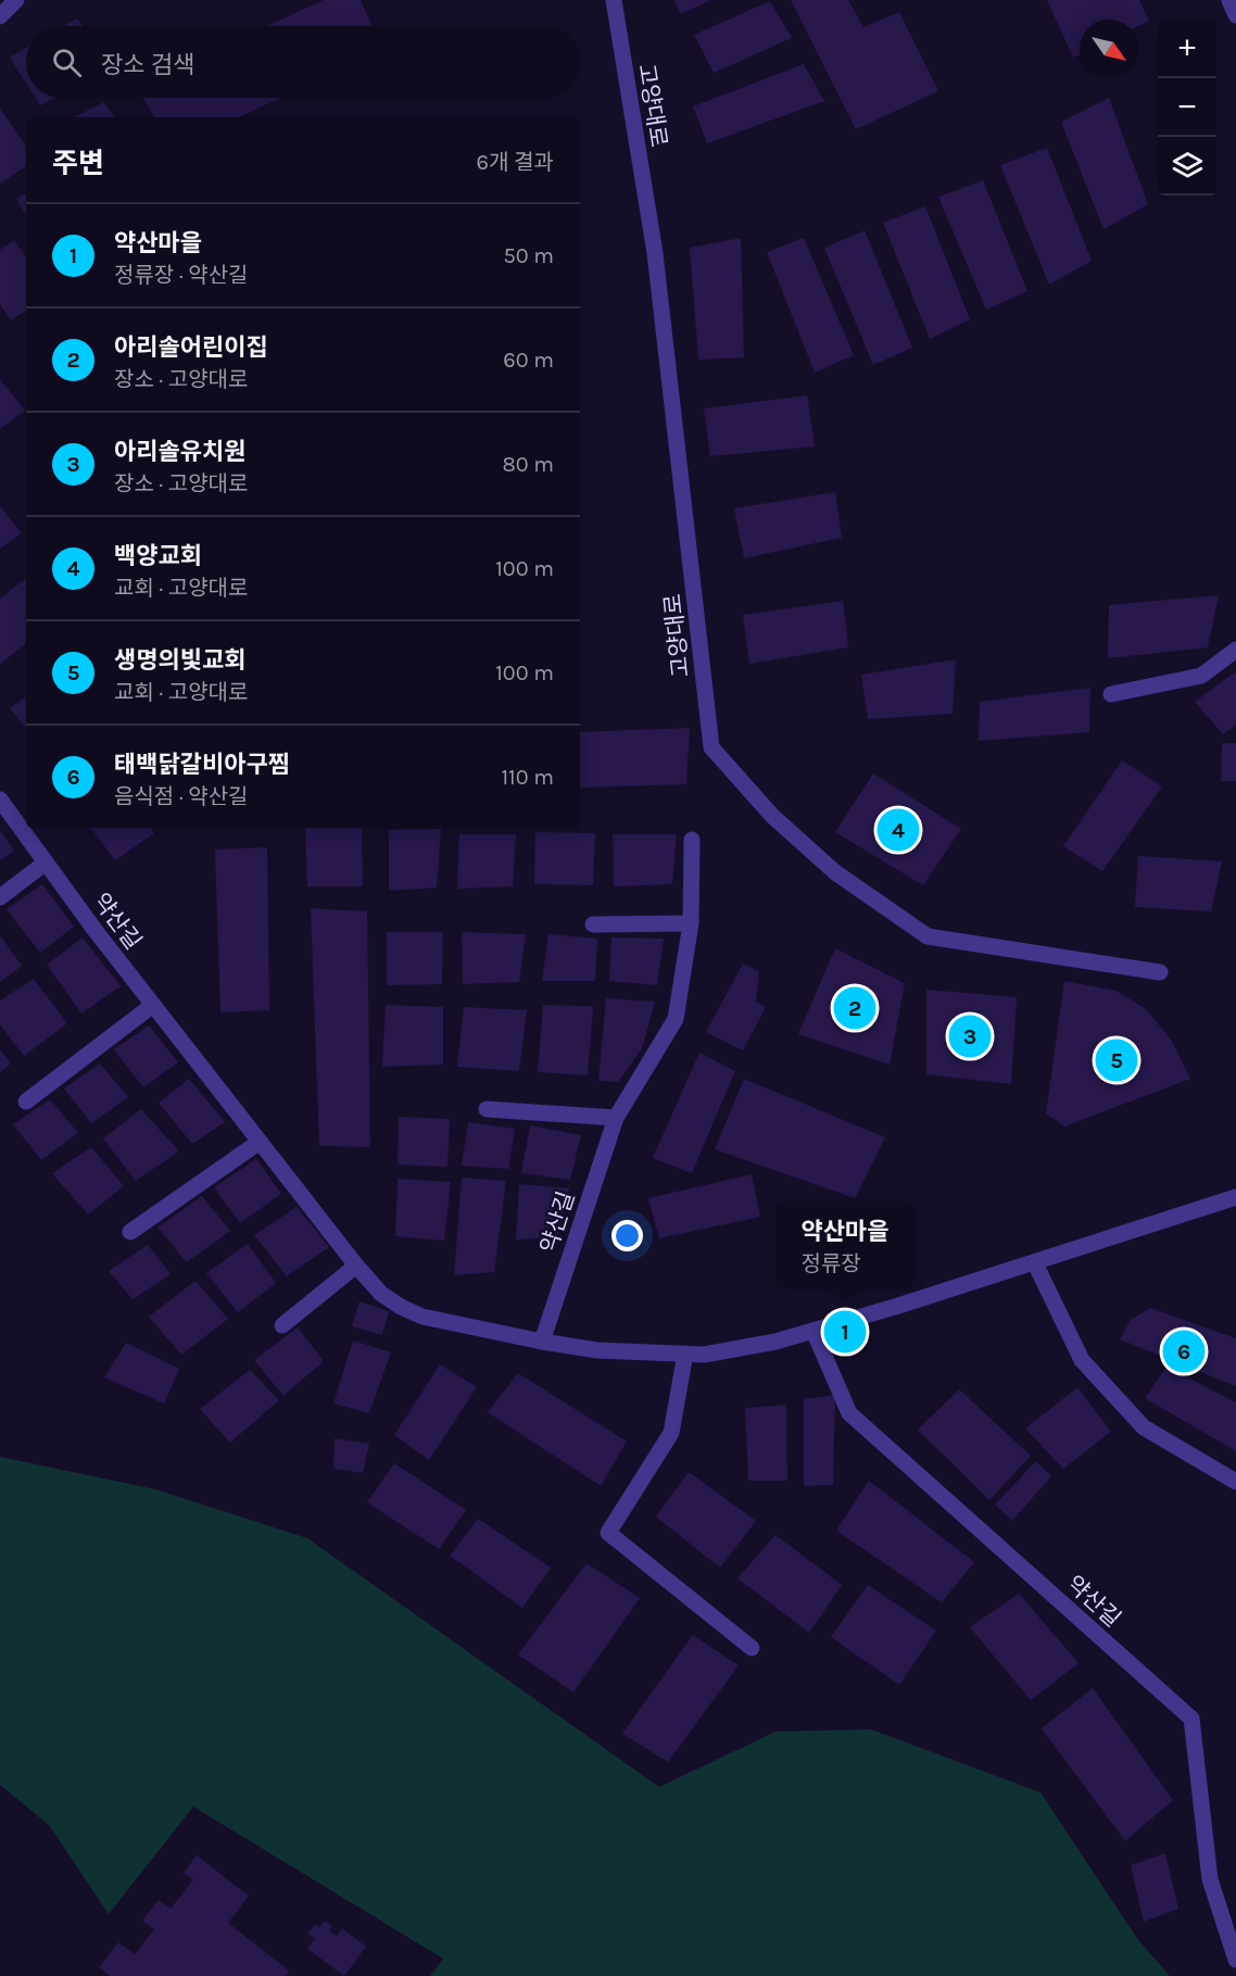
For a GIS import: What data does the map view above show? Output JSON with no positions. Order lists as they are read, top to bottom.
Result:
{
  "streets": {
    "street": ["고양대로", "약산길"]
  },
  "north": "bottom right",
  "page": {
    "map_buttons": ["+", "−"],
    "search": "장소 검색",
    "heading": ["주변", "6개 결과"],
    "list": [
      {
        "mark": "1",
        "name": "약산마을",
        "note": "정류장 · 약산길",
        "value": "50 m"
      },
      {
        "mark": "2",
        "name": "아리솔어린이집",
        "note": "장소 · 고양대로",
        "value": "60 m"
      },
      {
        "mark": "3",
        "name": "아리솔유치원",
        "note": "장소 · 고양대로",
        "value": "80 m"
      },
      {
        "mark": "4",
        "name": "백양교회",
        "note": "교회 · 고양대로",
        "value": "100 m"
      },
      {
        "mark": "5",
        "name": "생명의빛교회",
        "note": "교회 · 고양대로",
        "value": "100 m"
      },
      {
        "mark": "6",
        "name": "태백닭갈비아구찜",
        "note": "음식점 · 약산길",
        "value": "110 m"
      }
    ],
    "pins": [
      "4",
      "2",
      "3",
      "5",
      "1",
      "6"
    ],
    "popup": ["약산마을", "정류장"]
  }
}
